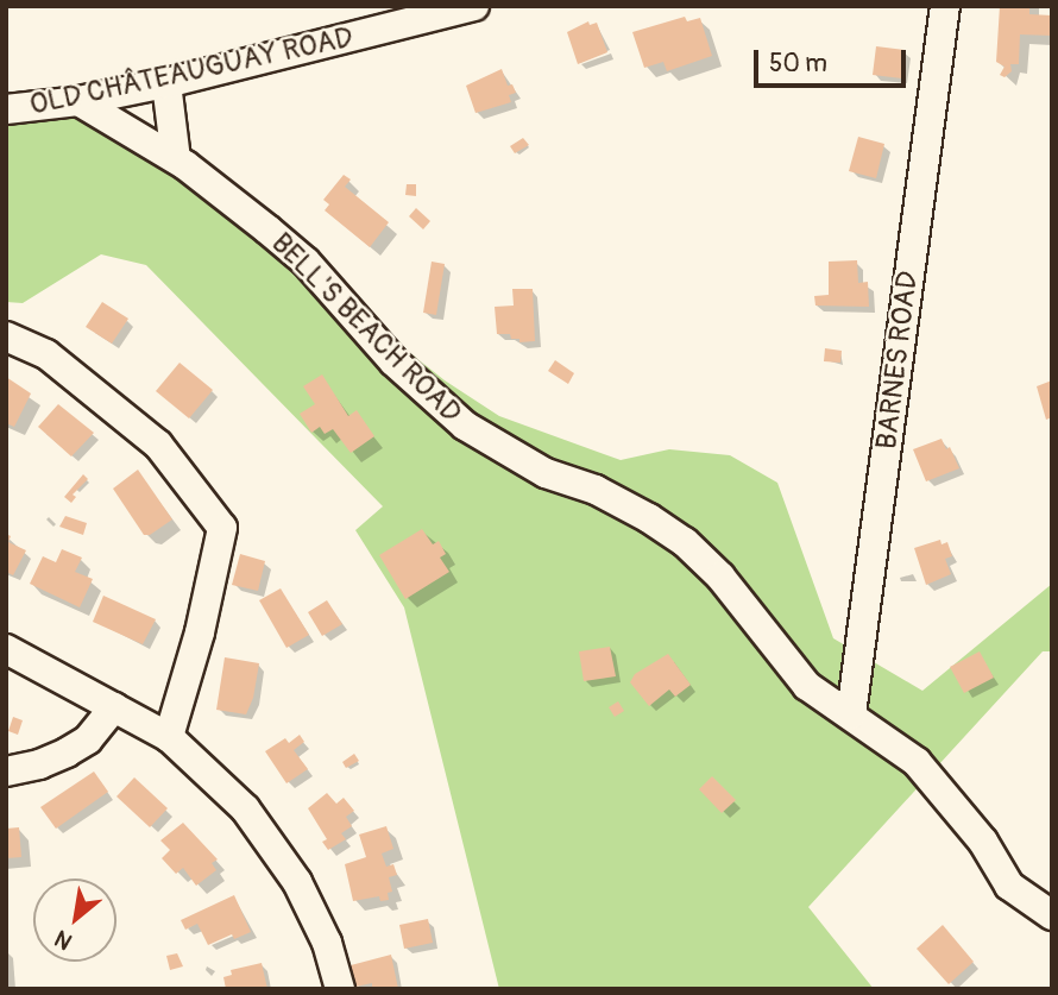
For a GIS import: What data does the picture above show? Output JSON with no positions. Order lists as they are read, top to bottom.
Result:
{
  "streets": {
    "street": ["OLD CHÂTEAUGUAY ROAD", "BELL'S BEACH ROAD", "BARNES ROAD"]
  },
  "crossings": [
    ["OLD CHÂTEAUGUAY ROAD", "BELL'S BEACH ROAD"],
    ["BELL'S BEACH ROAD", "BARNES ROAD"]
  ],
  "scale_bar": "50 m",
  "north": "bottom left"
}
